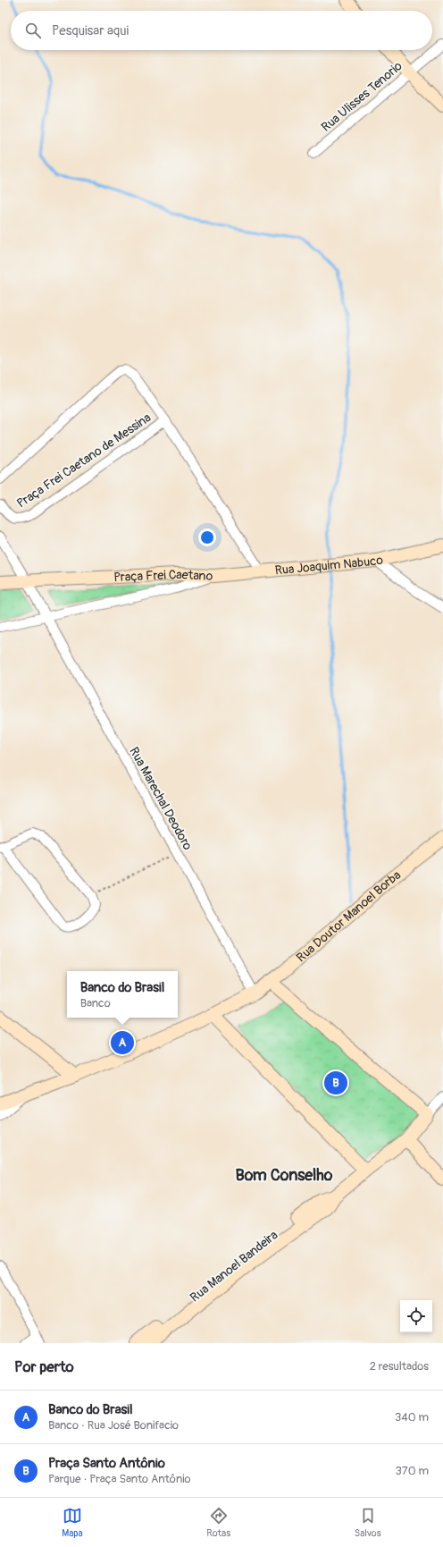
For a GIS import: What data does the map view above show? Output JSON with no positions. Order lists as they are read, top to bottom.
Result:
{
  "streets": {
    "street": [
      "Rua Ulisses Tenorio",
      "Praça Frei Caetano de Messina",
      "Rua Joaquim Nabuco",
      "Praça Frei Caetano",
      "Rua Marechal Deodoro",
      "Rua Doutor Manoel Borba",
      "Rua Manoel Bandeira"
    ]
  },
  "crossings": [
    ["Praça Frei Caetano de Messina", "Rua Joaquim Nabuco"],
    ["Rua Joaquim Nabuco", "Praça Frei Caetano"],
    ["Praça Frei Caetano", "Rua Marechal Deodoro"],
    ["Rua Marechal Deodoro", "Rua Doutor Manoel Borba"]
  ],
  "districts": ["Bom Conselho"],
  "page": {
    "search": "Pesquisar aqui",
    "popup": ["Banco do Brasil", "Banco"],
    "pins": ["A", "B"],
    "heading": ["Por perto", "2 resultados"],
    "list": [
      {
        "mark": "A",
        "name": "Banco do Brasil",
        "note": "Banco · Rua José Bonifacio",
        "value": "340 m"
      },
      {
        "mark": "B",
        "name": "Praça Santo Antônio",
        "note": "Parque · Praça Santo Antônio",
        "value": "370 m"
      }
    ],
    "nav": ["Mapa", "Rotas", "Salvos"]
  }
}
